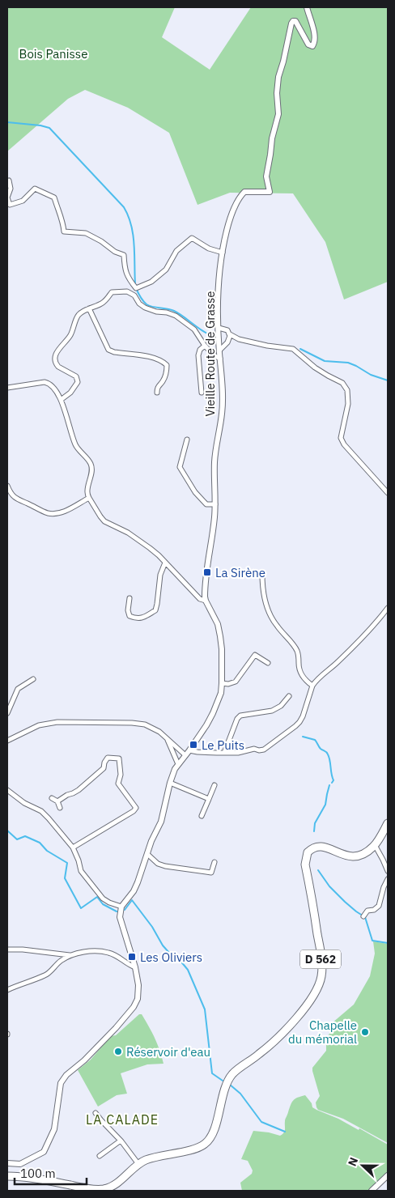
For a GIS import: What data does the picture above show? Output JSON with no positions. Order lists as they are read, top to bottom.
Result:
{
  "streets": {
    "main road": ["D 562"],
    "street": ["Vieille Route de Grasse"]
  },
  "districts": ["LA CALADE"],
  "parks": ["Bois Panisse"],
  "places": {
    "transit": ["La Sirène", "Le Puits", "Les Oliviers"],
    "other": ["Chapelle du mémorial", "Réservoir d'eau"]
  },
  "scale_bar": "100 m",
  "north": "left"
}
